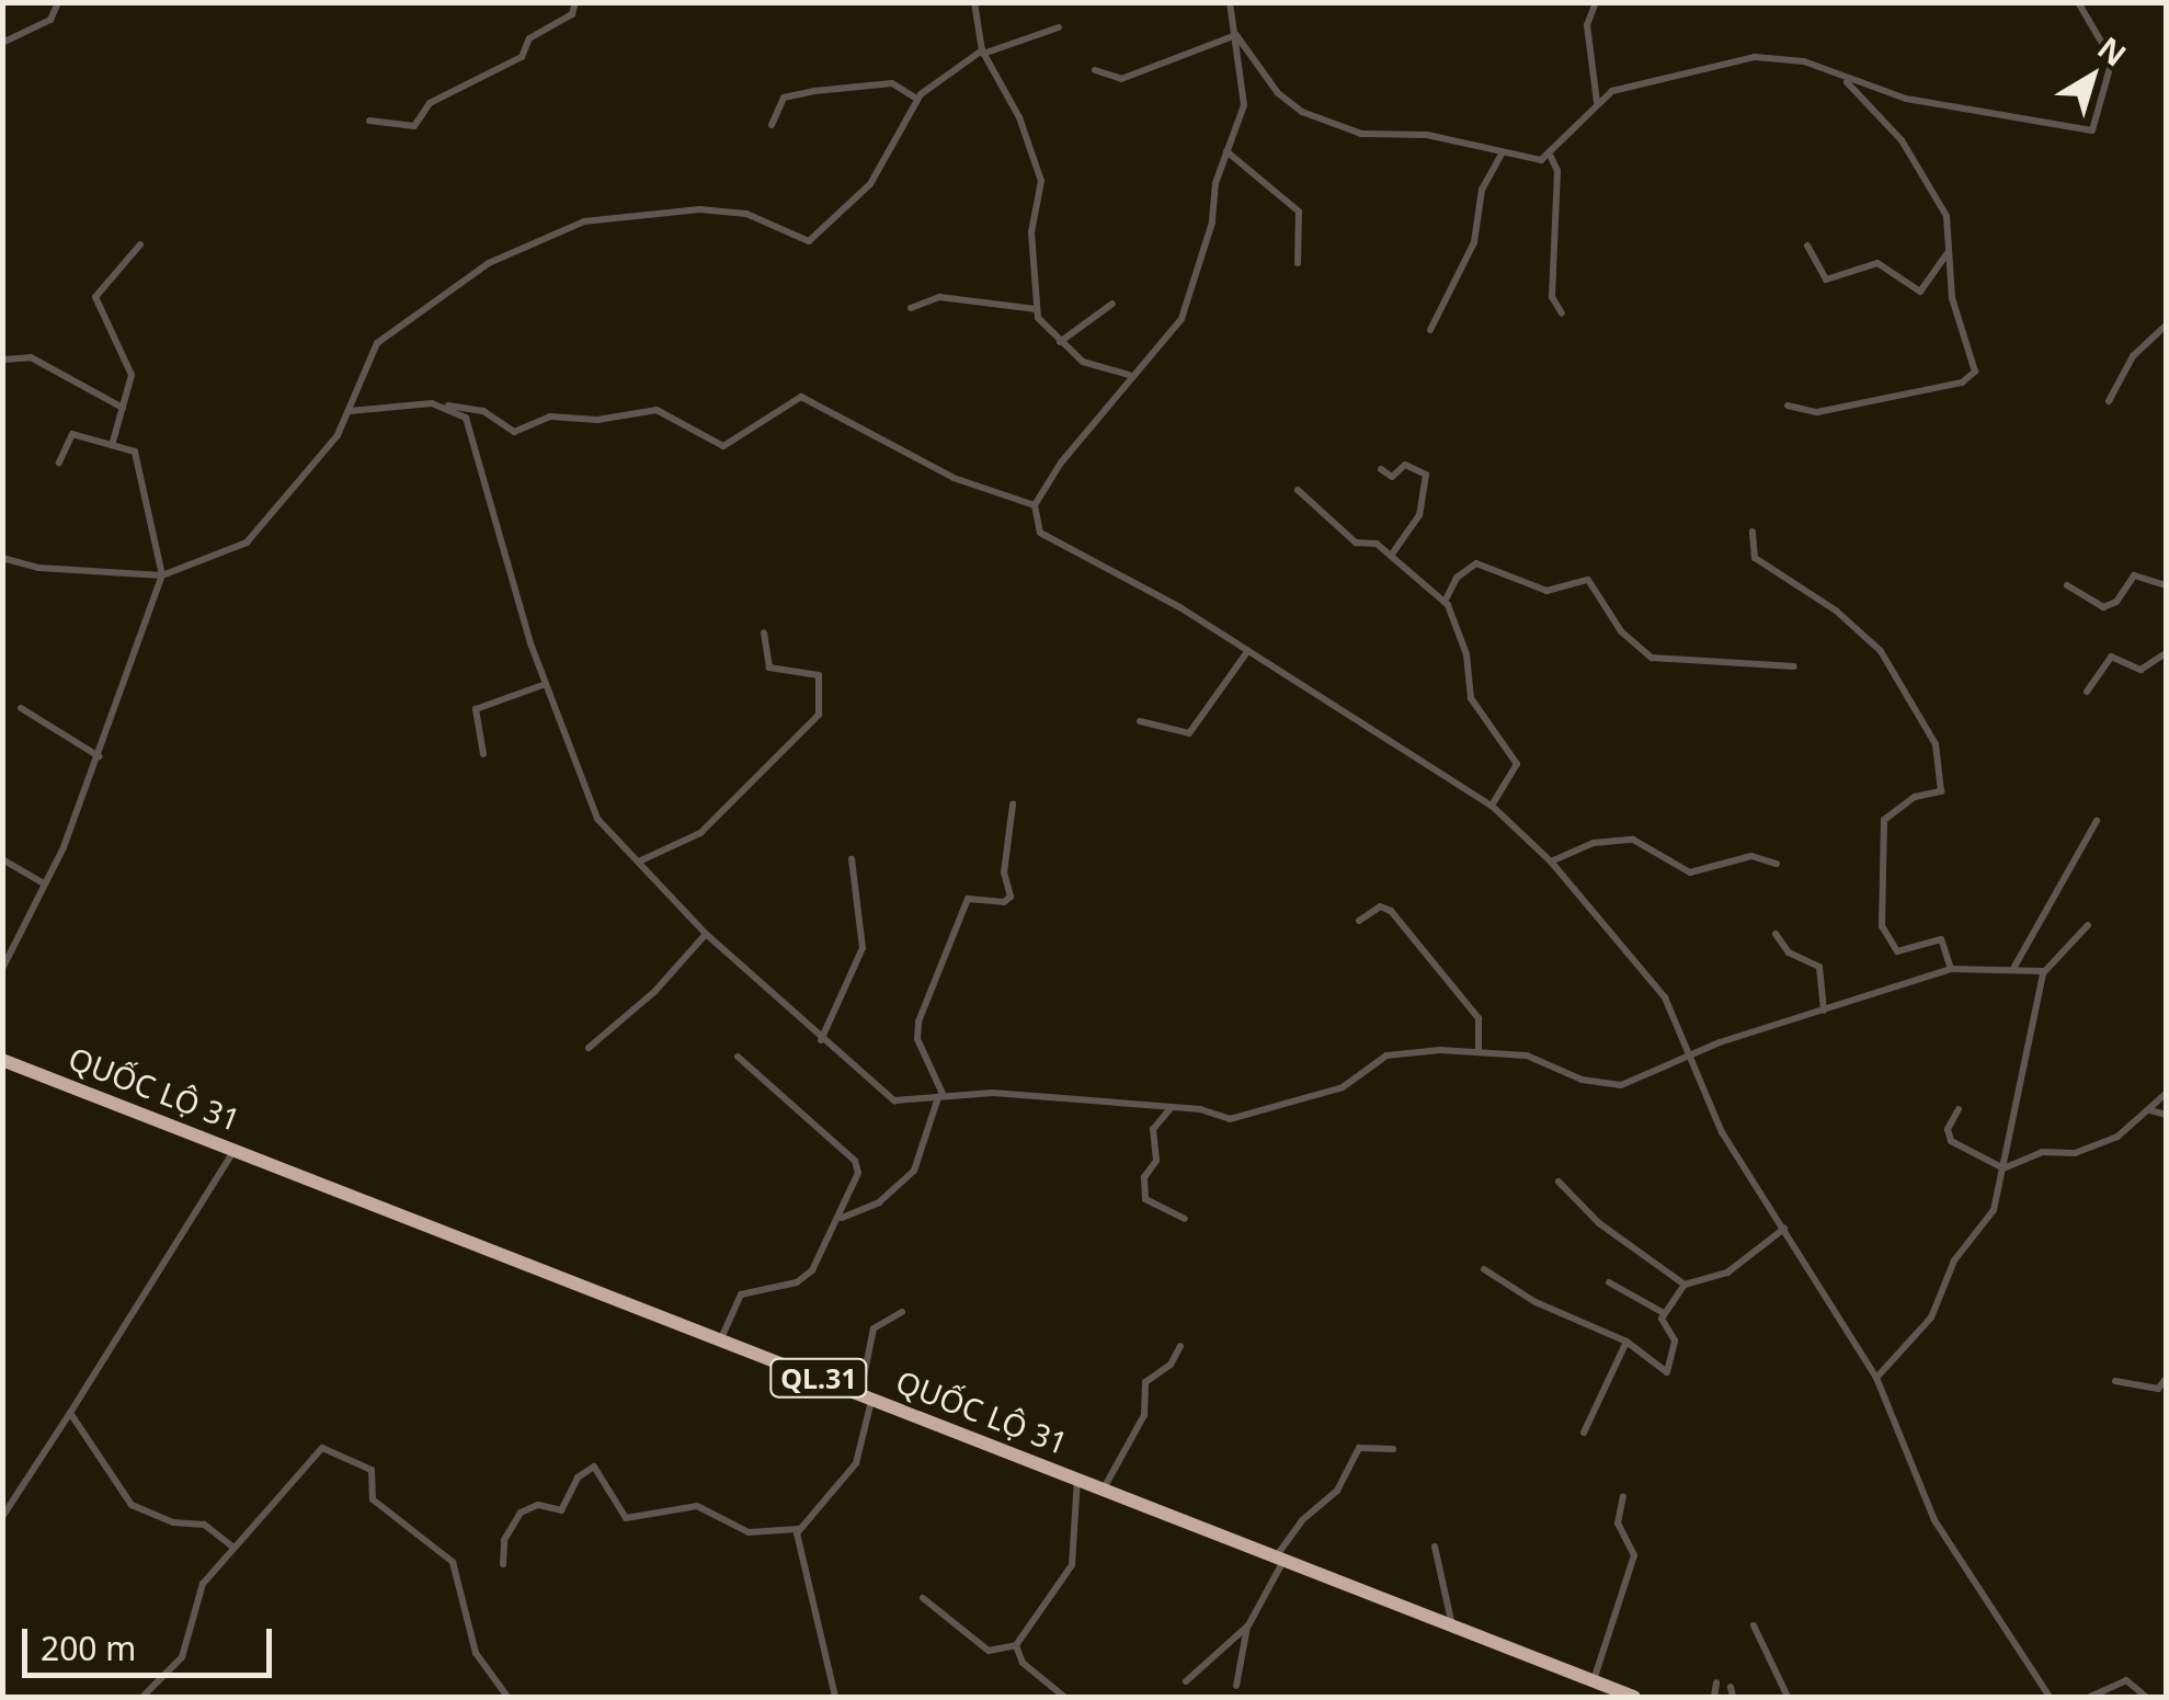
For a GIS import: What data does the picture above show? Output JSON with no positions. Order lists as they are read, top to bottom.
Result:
{
  "streets": {
    "highway": ["QUỐC LỘ 31", "QL.31"]
  },
  "scale_bar": "200 m",
  "north": "top right"
}
